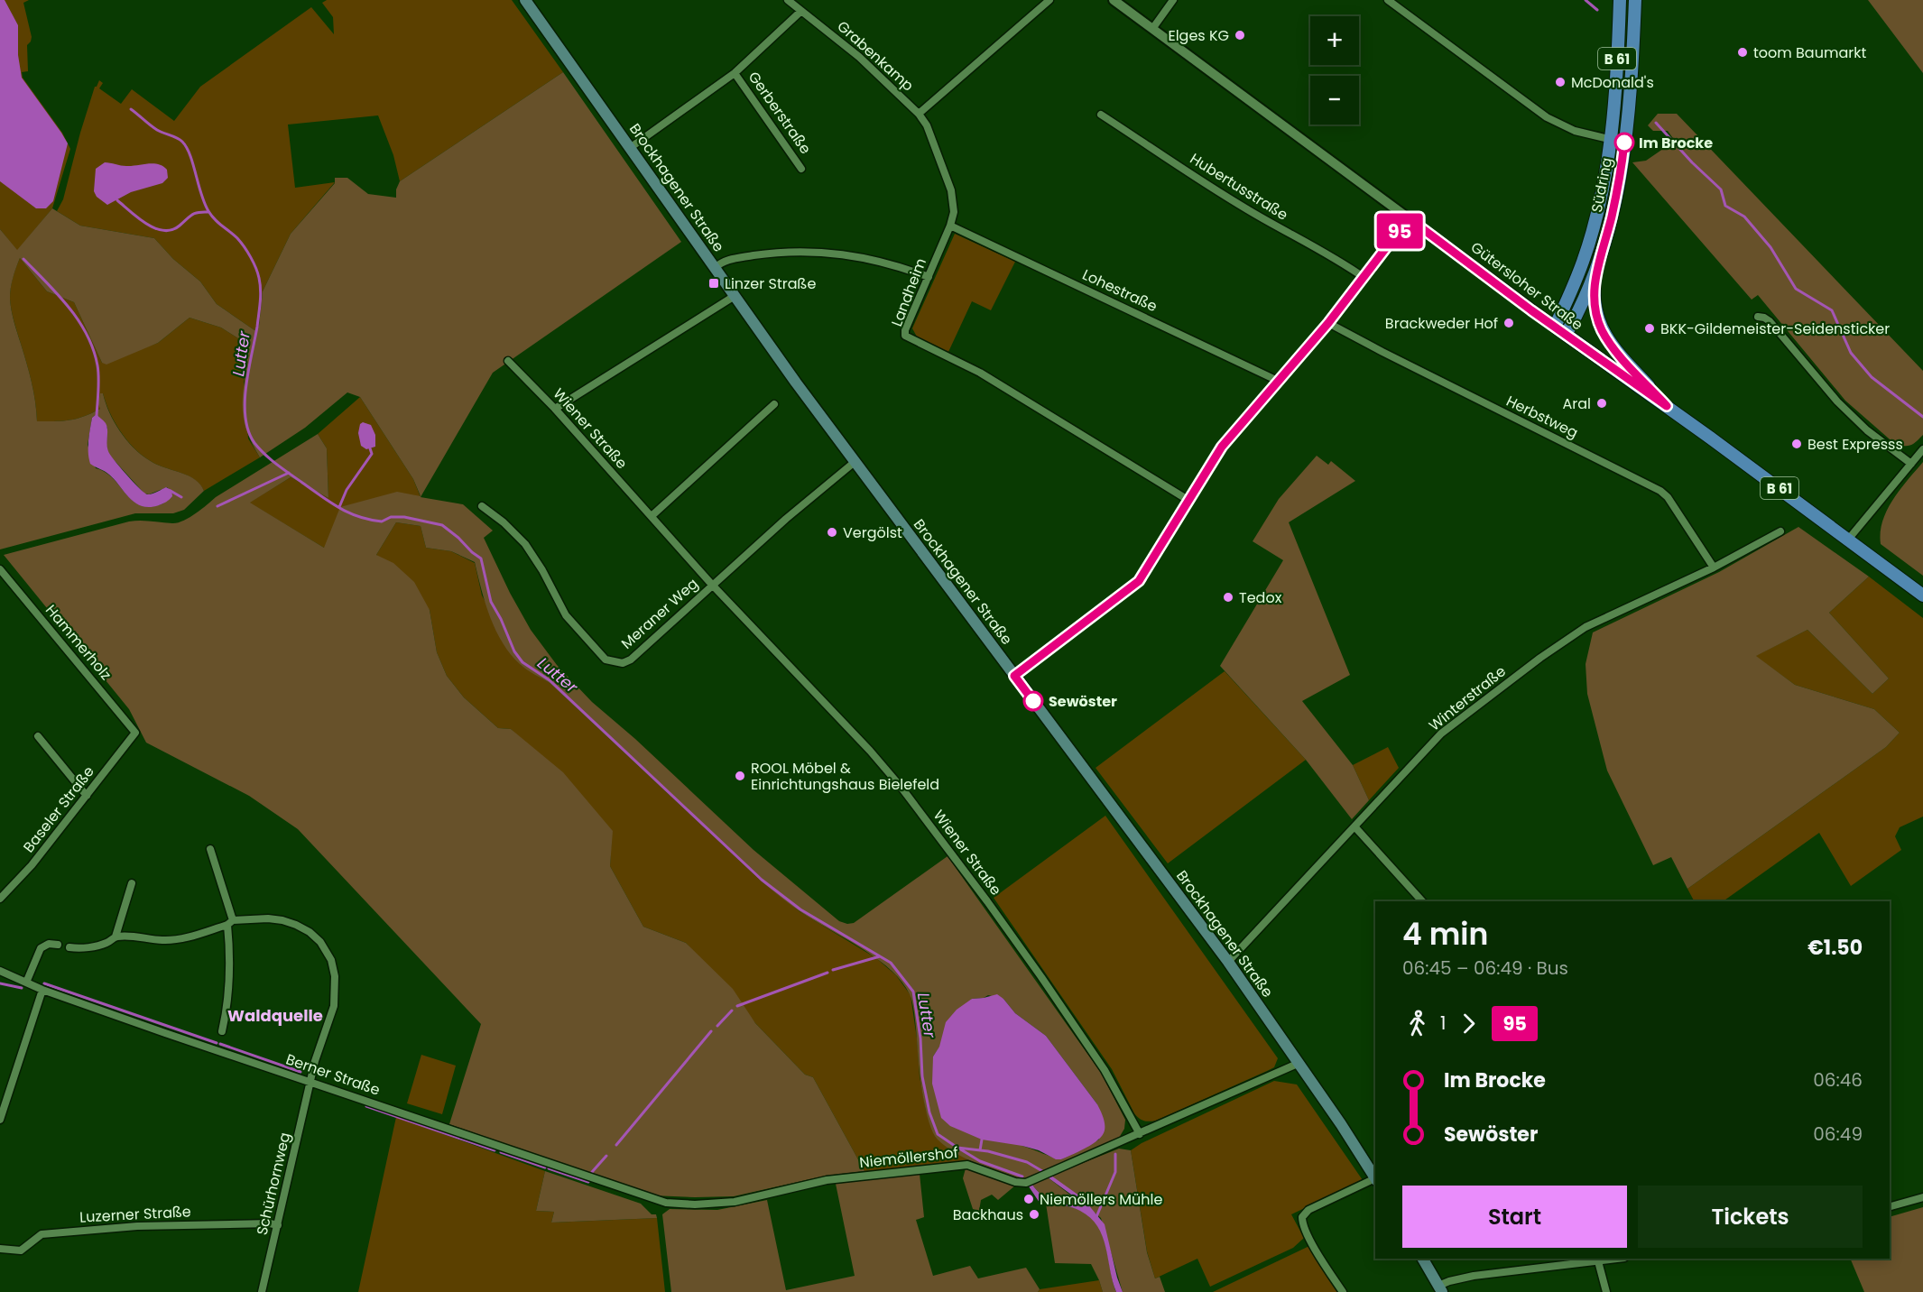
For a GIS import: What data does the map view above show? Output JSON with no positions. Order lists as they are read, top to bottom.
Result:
{
  "streets": {
    "main road": [
      "B 61",
      "Südring",
      "Brockhagener Straße",
      "Gütersloher Straße"
    ],
    "street": [
      "Grabenkamp",
      "Gerberstraße",
      "Hubertusstraße",
      "Lohestraße",
      "Landheim",
      "Herbstweg",
      "Wiener Straße",
      "Meraner Weg",
      "Hammerholz",
      "Winterstraße",
      "Baseler Straße",
      "Berner Straße",
      "Niemöllershof",
      "Schürhornweg",
      "Luzerner Straße"
    ]
  },
  "crossings": [
    ["Grabenkamp", "Gerberstraße"],
    ["Grabenkamp", "Landheim"],
    ["B 61", "Südring"],
    ["B 61", "Gütersloher Straße"],
    ["Gerberstraße", "Brockhagener Straße"],
    ["Südring", "Gütersloher Straße"],
    ["Brockhagener Straße", "Meraner Weg"],
    ["Brockhagener Straße", "Winterstraße"],
    ["Brockhagener Straße", "Niemöllershof"],
    ["Lohestraße", "Landheim"],
    ["Herbstweg", "Winterstraße"],
    ["Wiener Straße", "Meraner Weg"],
    ["Wiener Straße", "Niemöllershof"],
    ["Hammerholz", "Baseler Straße"],
    ["Berner Straße", "Niemöllershof"],
    ["Berner Straße", "Schürhornweg"],
    ["Schürhornweg", "Luzerner Straße"]
  ],
  "districts": ["Waldquelle"],
  "water": ["Lutter"],
  "places": {
    "other": [
      "Elges KG",
      "toom Baumarkt",
      "McDonald's",
      "Im Brocke",
      "Brackweder Hof",
      "BKK-Gildemeister-Seidensticker",
      "Aral",
      "Best Expresss",
      "Vergölst",
      "Tedox",
      "Sewöster",
      "ROOL Möbel & Einrichtungshaus Bielefeld",
      "Niemöllers Mühle",
      "Backhaus"
    ],
    "transit": ["Linzer Straße"]
  },
  "lines": ["bus line 95"],
  "page": {
    "on_map": "95",
    "map_buttons": ["+", "−"],
    "heading": ["4 min", "06:45 – 06:49 · Bus", "€1.50"],
    "legs": ["1", "95"],
    "list": [
      {
        "name": "Im Brocke",
        "value": "06:46"
      },
      {
        "name": "Sewöster",
        "value": "06:49"
      }
    ],
    "buttons": ["Start", "Tickets"]
  }
}
